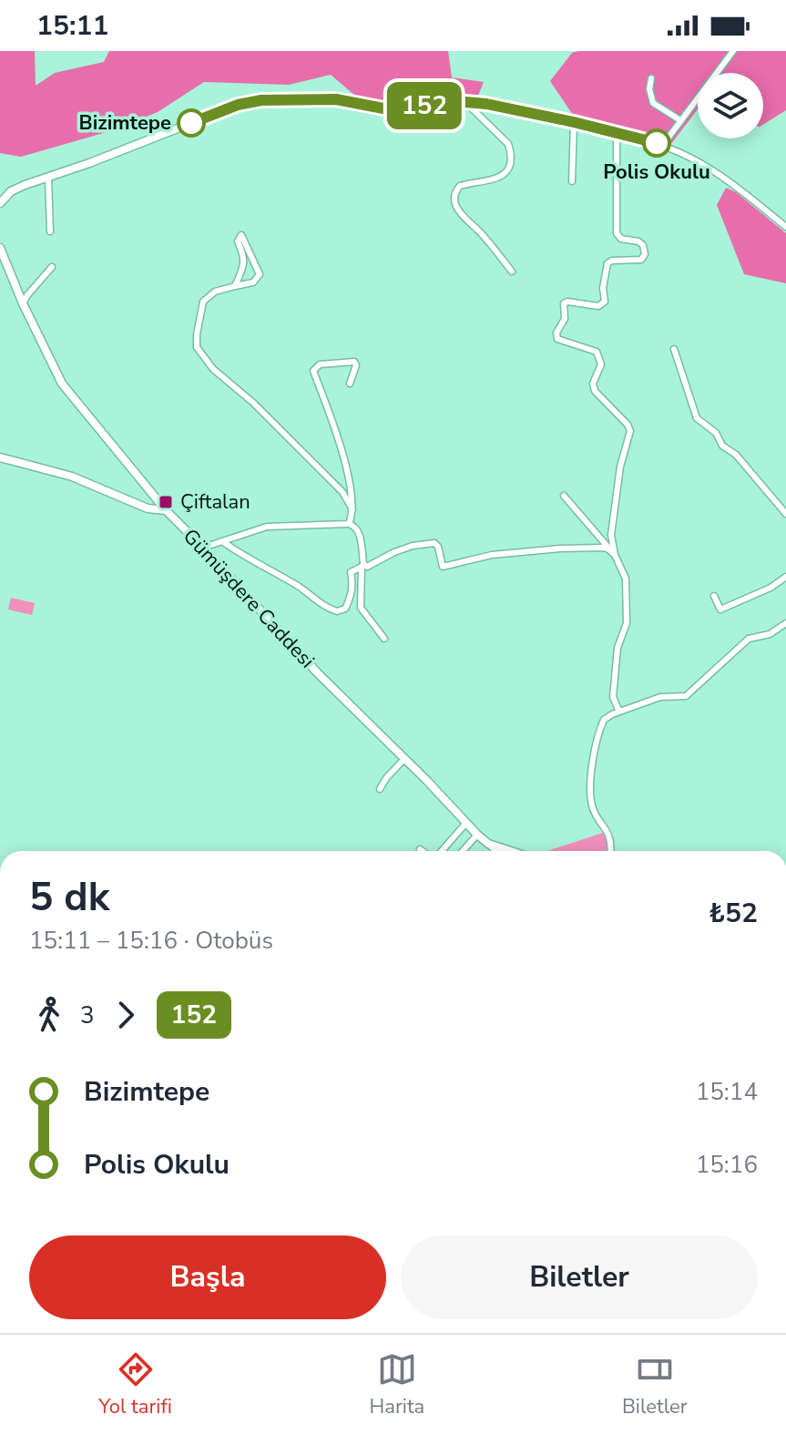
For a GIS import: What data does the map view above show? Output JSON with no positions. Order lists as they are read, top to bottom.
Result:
{
  "streets": {
    "street": ["Gümüşdere Caddesi"]
  },
  "places": {
    "other": ["Bizimtepe", "Polis Okulu"],
    "transit": ["Çiftalan"]
  },
  "lines": ["bus line 152"],
  "page": {
    "status": "15:11",
    "on_map": "152",
    "heading": ["5 dk", "15:11 – 15:16 · Otobüs", "₺52"],
    "legs": ["3", "152"],
    "list": [
      {
        "name": "Bizimtepe",
        "value": "15:14"
      },
      {
        "name": "Polis Okulu",
        "value": "15:16"
      }
    ],
    "buttons": ["Başla", "Biletler"],
    "tabs": ["Yol tarifi", "Harita", "Biletler"]
  }
}
